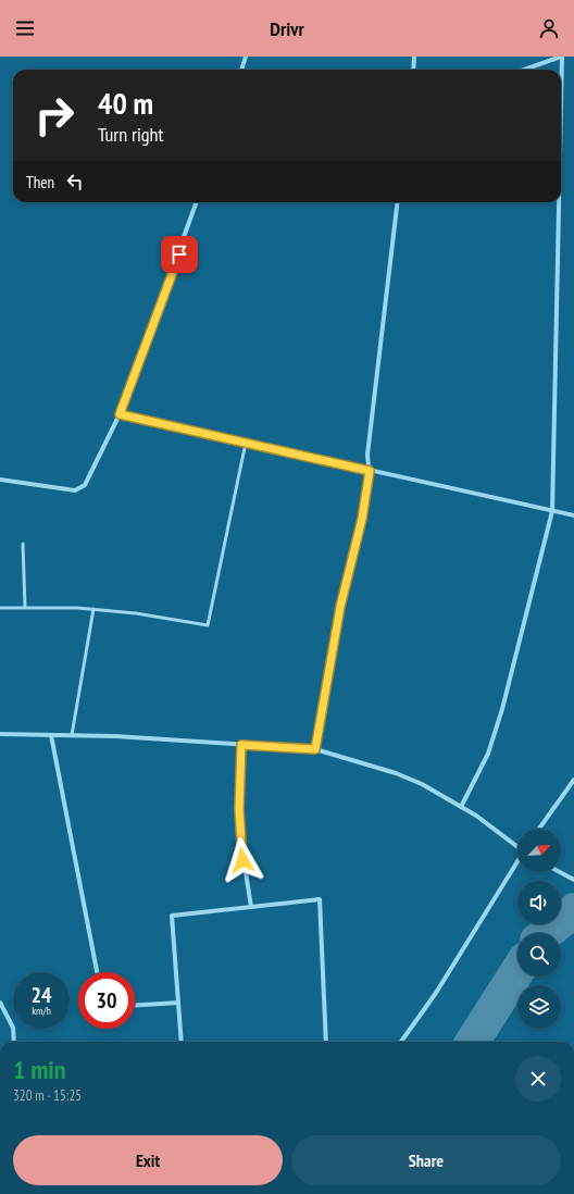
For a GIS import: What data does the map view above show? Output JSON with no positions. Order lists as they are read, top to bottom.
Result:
{
  "north": "top right",
  "page": {
    "header": "Drivr",
    "turn": ["40 m", "Turn right"],
    "then": "Then",
    "speed": "24 km/h",
    "limit": "30",
    "heading": ["1 min", "320 m · 15:25"],
    "buttons": ["Exit", "Share"]
  }
}
